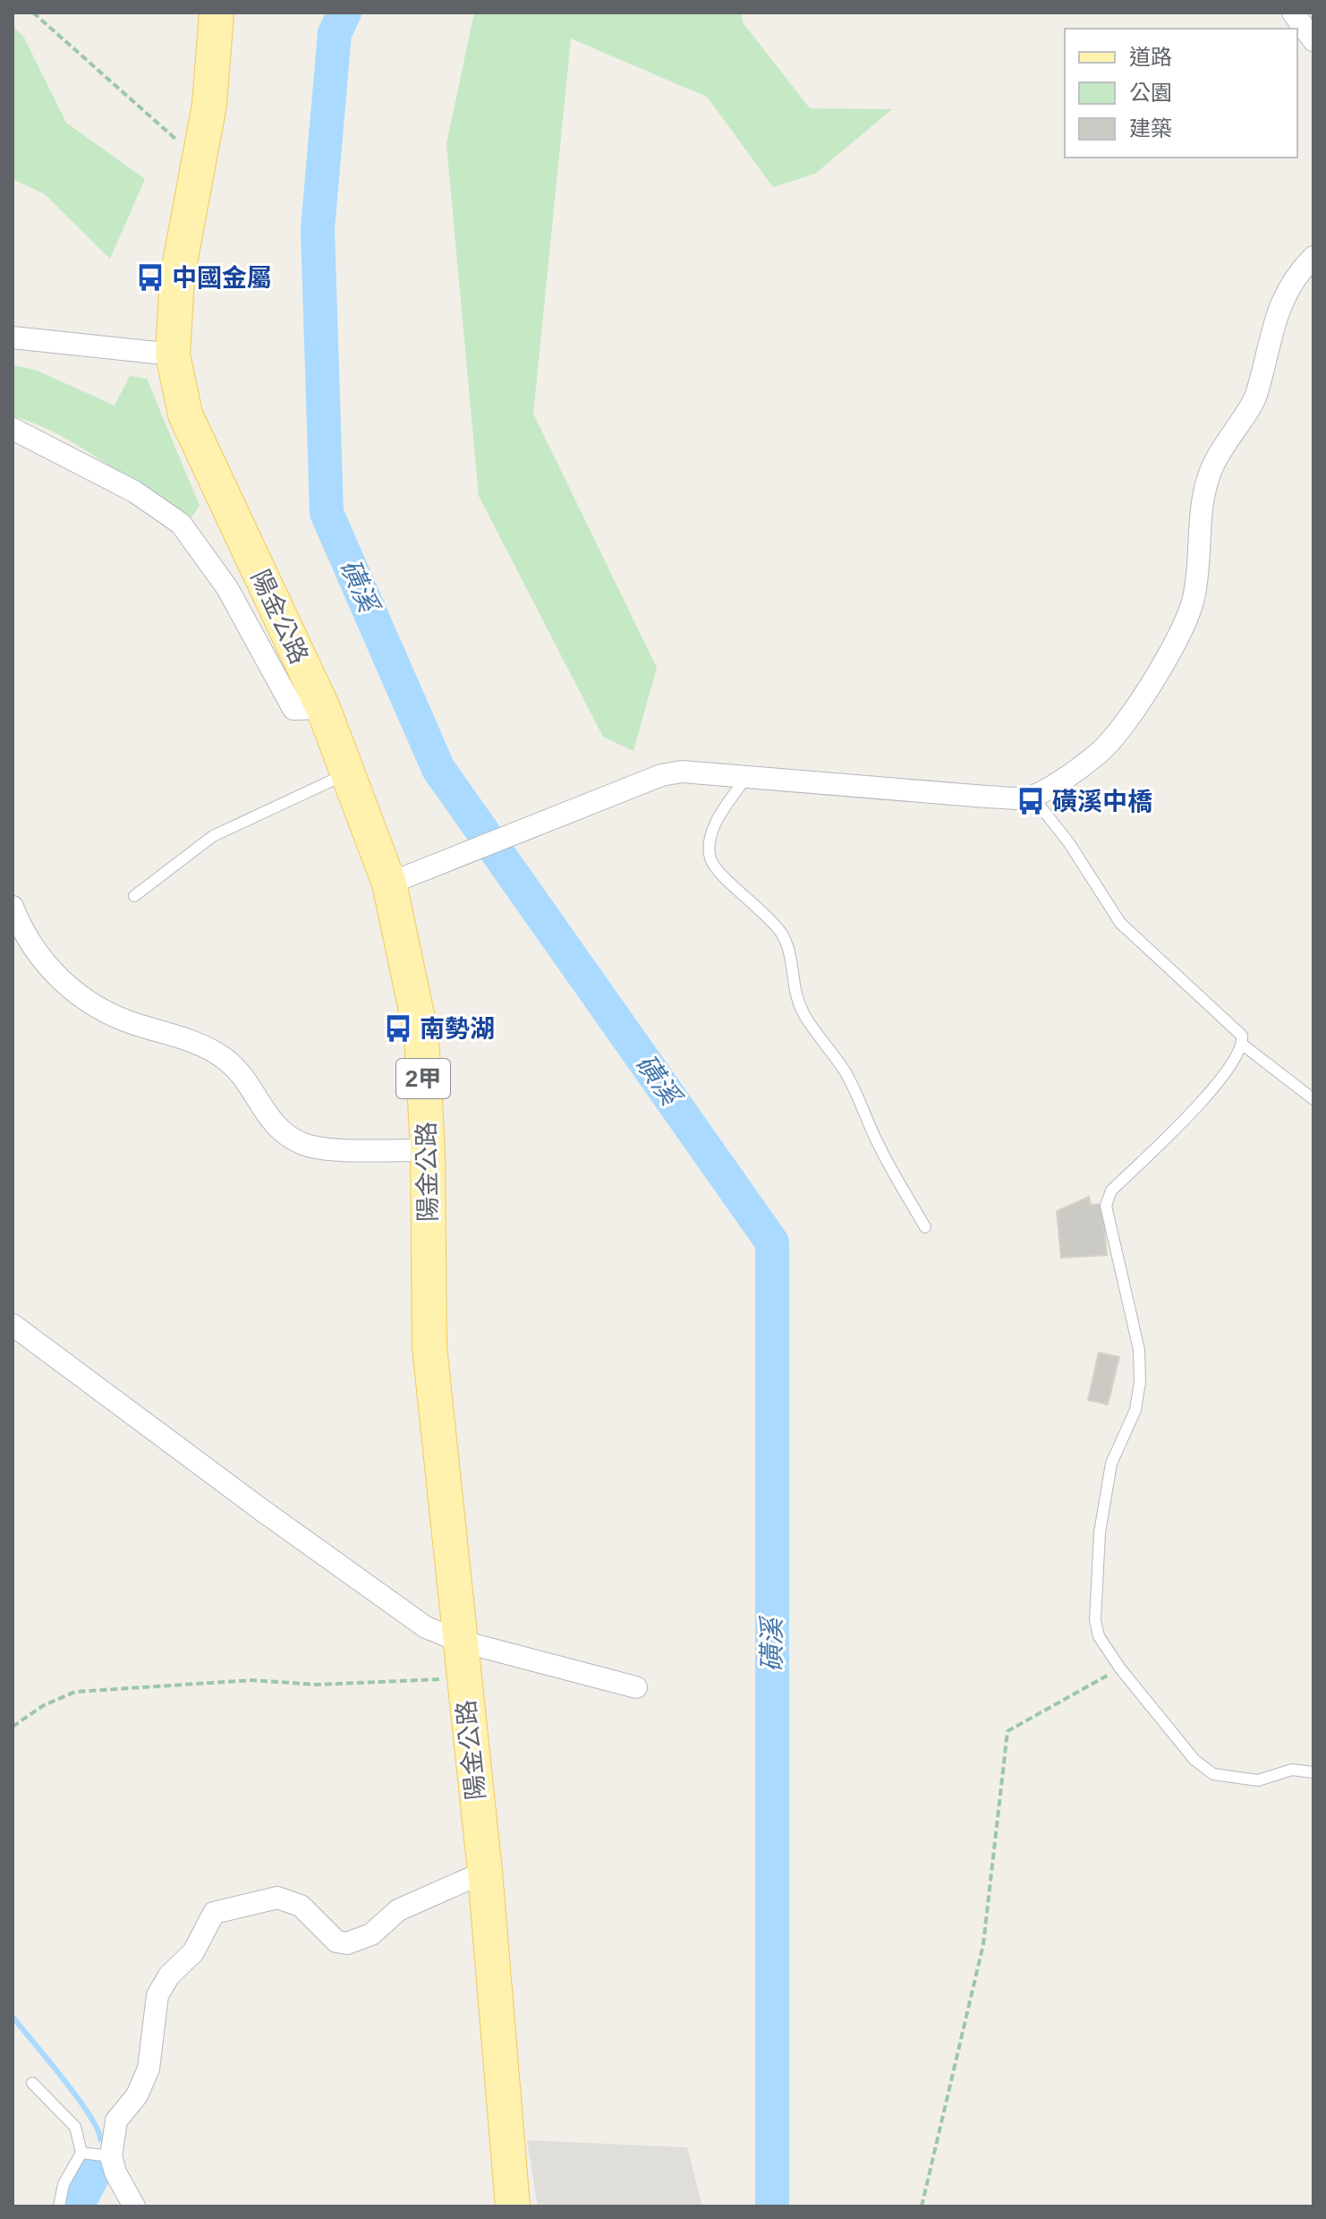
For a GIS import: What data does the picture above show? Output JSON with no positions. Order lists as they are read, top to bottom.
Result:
{
  "streets": {
    "main road": ["陽金公路", "2甲"]
  },
  "water": ["磺溪"],
  "places": {
    "bus stop": ["中國金屬", "磺溪中橋", "南勢湖"]
  },
  "legend": ["道路", "公園", "建築"]
}
